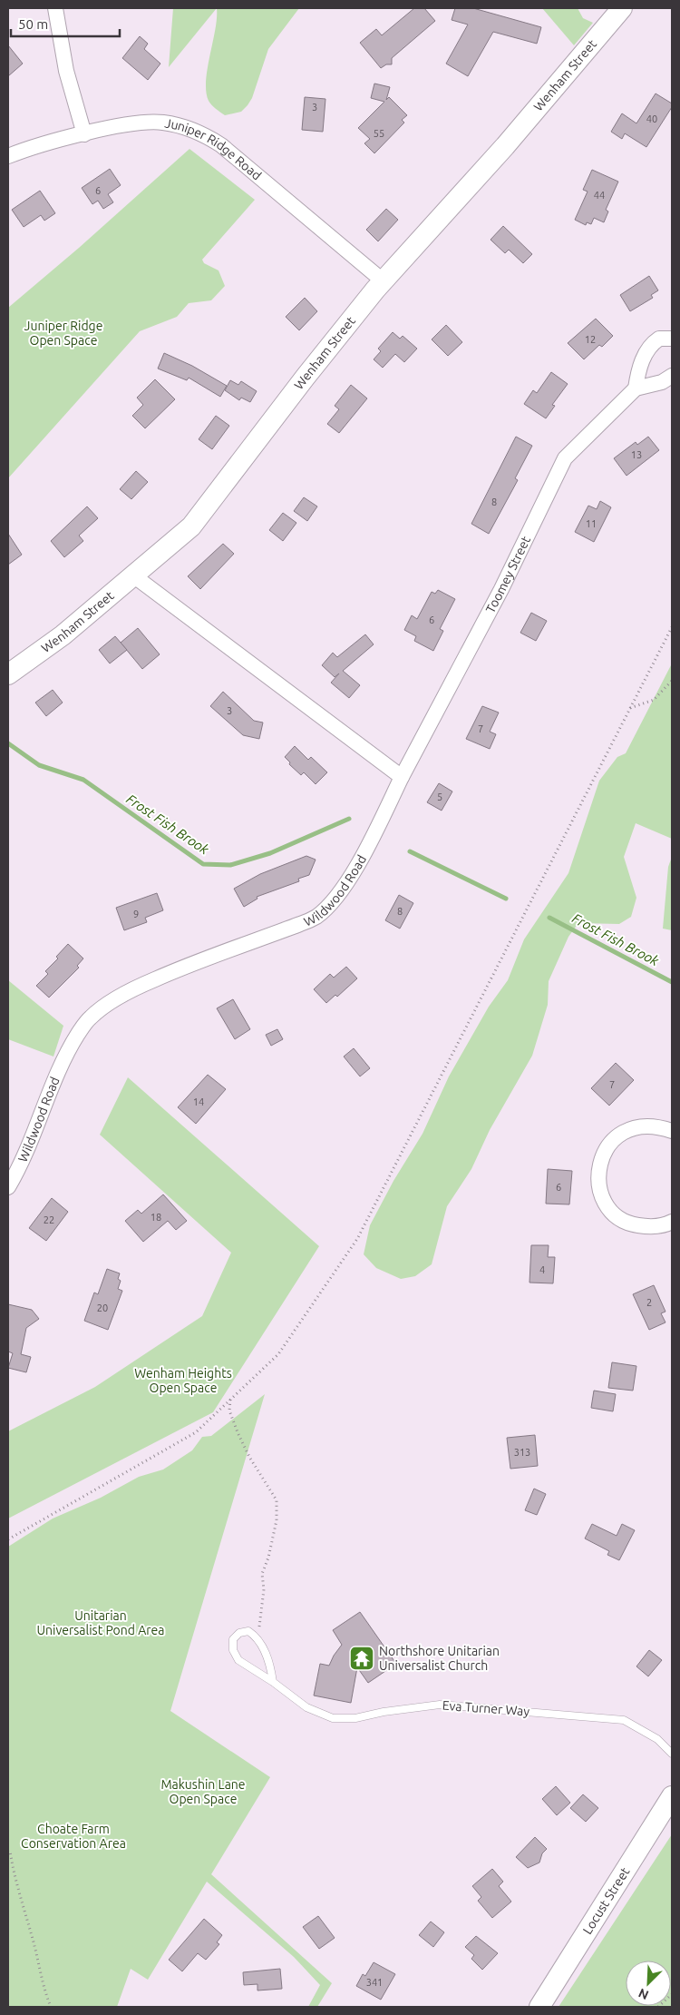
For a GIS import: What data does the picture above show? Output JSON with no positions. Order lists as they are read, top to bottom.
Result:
{
  "streets": {
    "main road": ["Wenham Street", "Locust Street"],
    "street": ["Juniper Ridge Road", "Toomey Street", "Wildwood Road"],
    "lane": ["Eva Turner Way"]
  },
  "crossings": [
    ["Wenham Street", "Juniper Ridge Road"],
    ["Toomey Street", "Wildwood Road"]
  ],
  "water": ["Frost Fish Brook"],
  "parks": [
    "Juniper Ridge Open Space",
    "Wenham Heights Open Space",
    "Unitarian Universalist Pond Area",
    "Makushin Lane Open Space",
    "Choate Farm Conservation Area"
  ],
  "places": {
    "temple": ["Northshore Unitarian Universalist Church"]
  },
  "house_numbers": [
    "3",
    "40",
    "55",
    "6",
    "44",
    "12",
    "13",
    "8",
    "11",
    "6",
    "3",
    "7",
    "5",
    "8",
    "9",
    "7",
    "14",
    "6",
    "18",
    "22",
    "4",
    "2",
    "20",
    "313",
    "341"
  ],
  "scale_bar": "50 m",
  "north": "bottom left"
}
